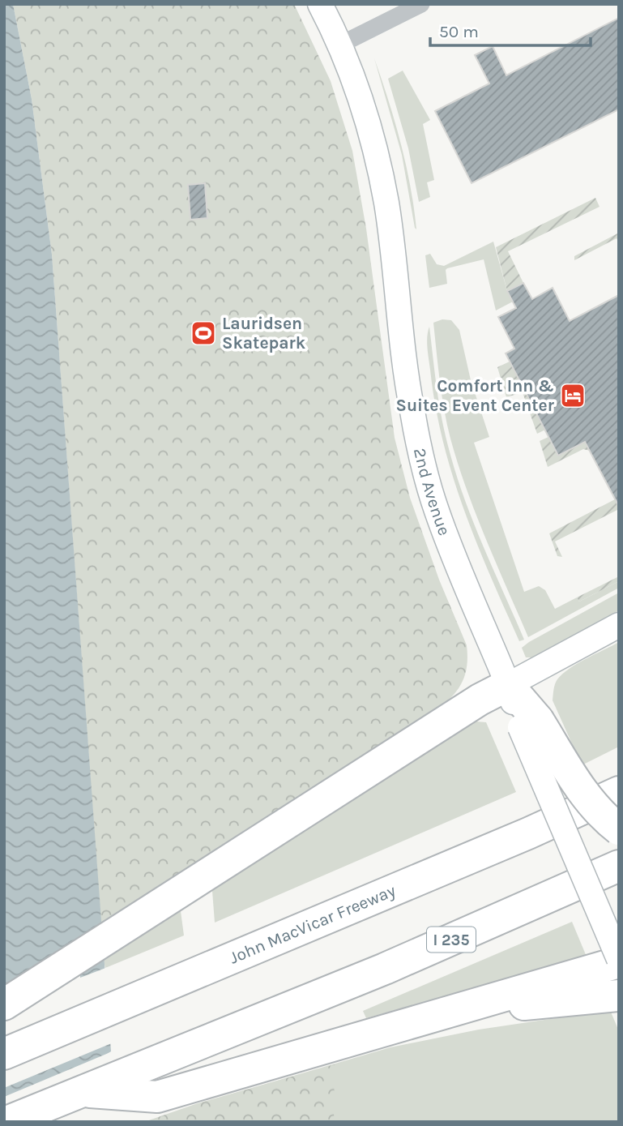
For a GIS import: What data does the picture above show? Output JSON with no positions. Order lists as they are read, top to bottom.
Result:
{
  "streets": {
    "highway": ["John MacVicar Freeway", "I 235"],
    "main road": ["2nd Avenue"]
  },
  "places": {
    "sports": ["Lauridsen Skatepark"],
    "hotel": ["Comfort Inn & Suites Event Center"]
  },
  "scale_bar": "50 m"
}
